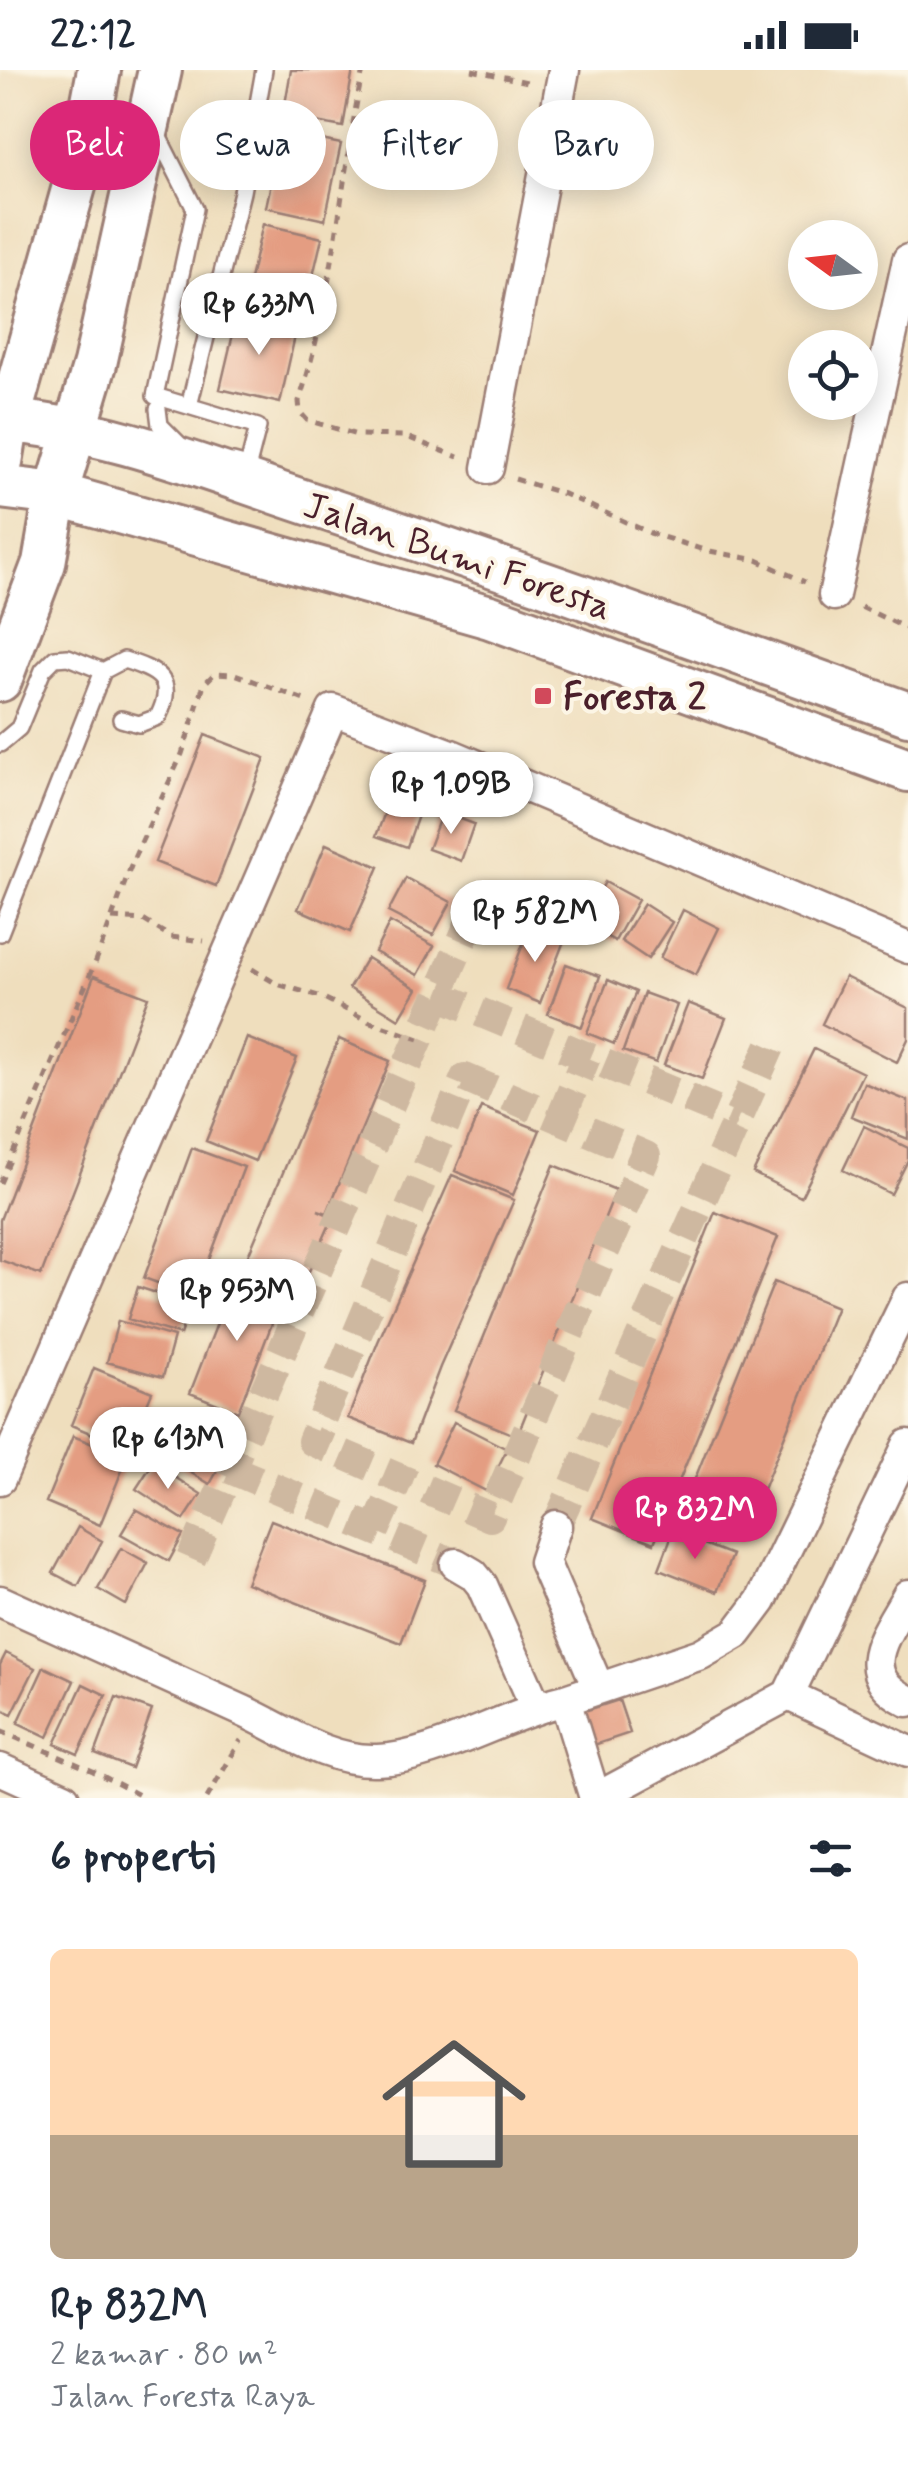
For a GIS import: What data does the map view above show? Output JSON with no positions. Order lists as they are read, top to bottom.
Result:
{
  "streets": {
    "main road": ["Jalan Bumi Foresta"]
  },
  "places": {
    "transit": ["Foresta 2"]
  },
  "north": "left",
  "page": {
    "status": "22:12",
    "chip": [
      "Beli",
      "Sewa",
      "Filter",
      "Baru"
    ],
    "price": [
      "Rp 633M",
      "Rp 1.09B",
      "Rp 582M",
      "Rp 953M",
      "Rp 613M",
      "Rp 832M"
    ],
    "heading": "6 properti",
    "list": [
      {
        "name": "Rp 832M",
        "note": "2 kamar · 80 m² · Jalan Foresta Raya"
      }
    ]
  }
}
